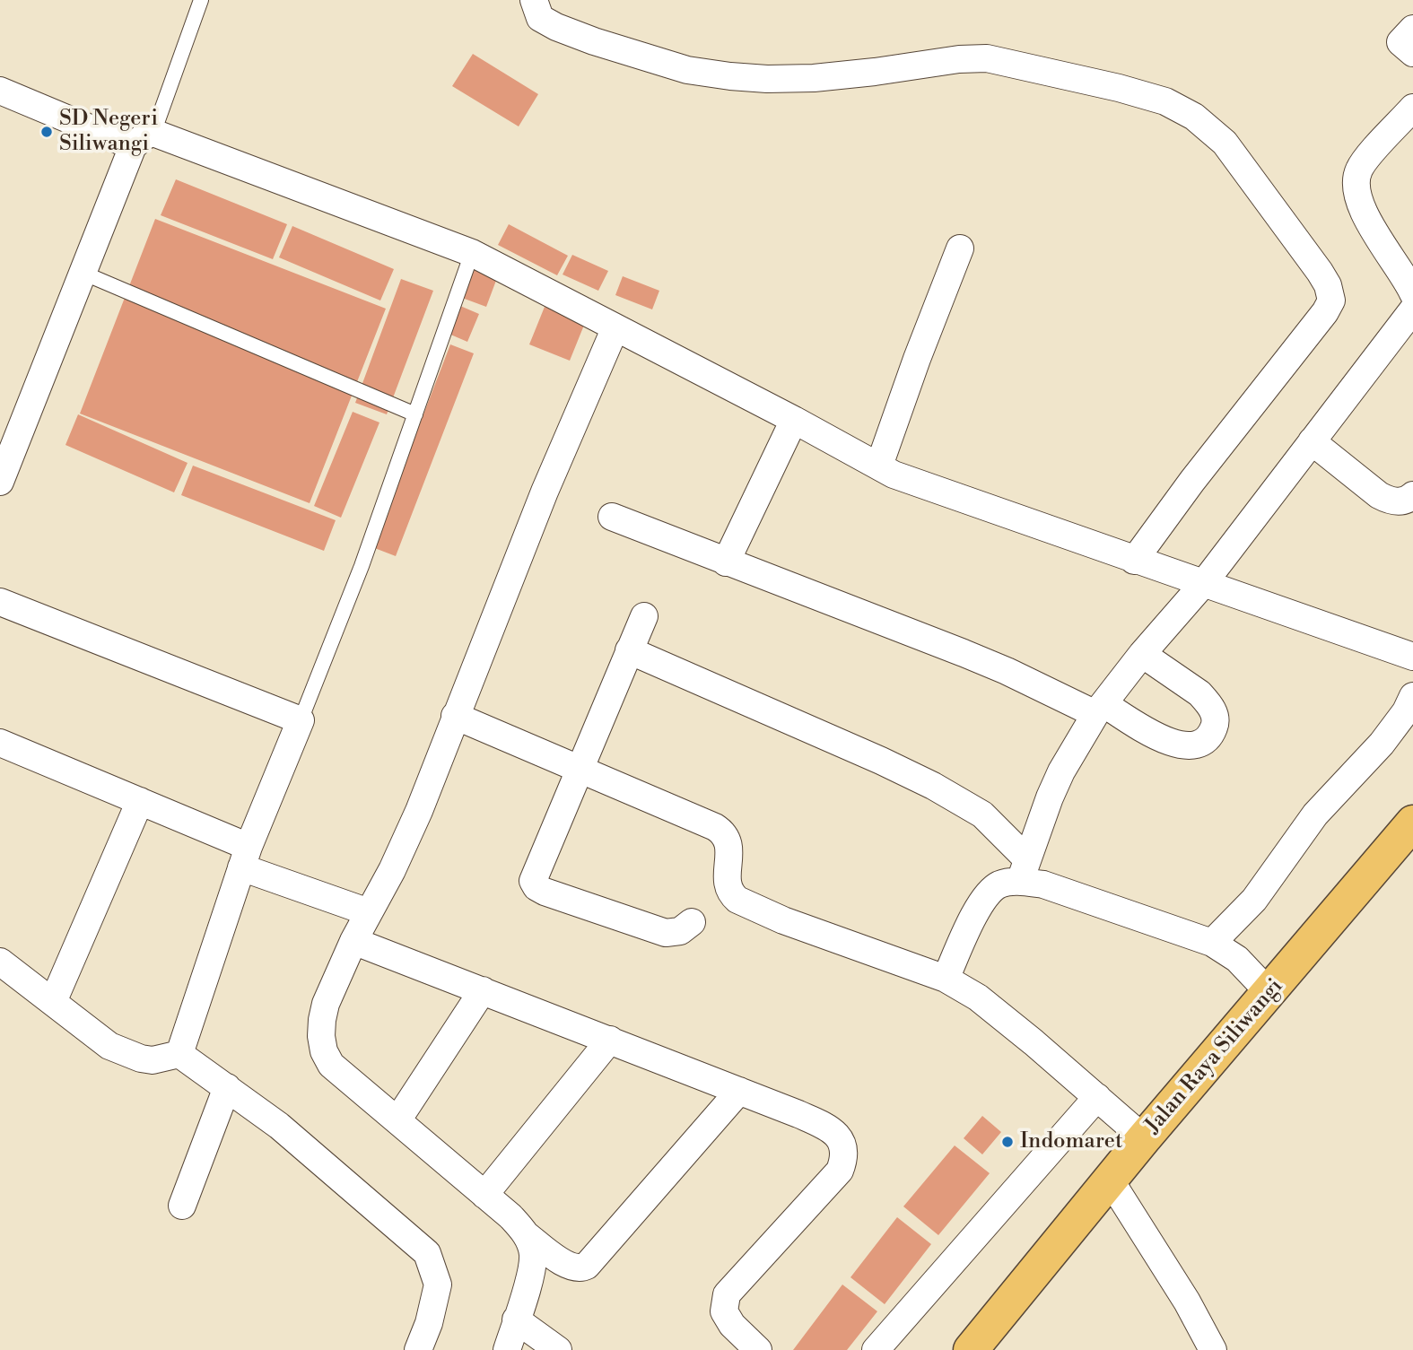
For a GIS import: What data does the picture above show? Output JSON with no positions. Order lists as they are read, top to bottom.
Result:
{
  "streets": {
    "highway": ["Jalan Raya Siliwangi"]
  },
  "places": ["SD Negeri Siliwangi", "Indomaret"]
}
